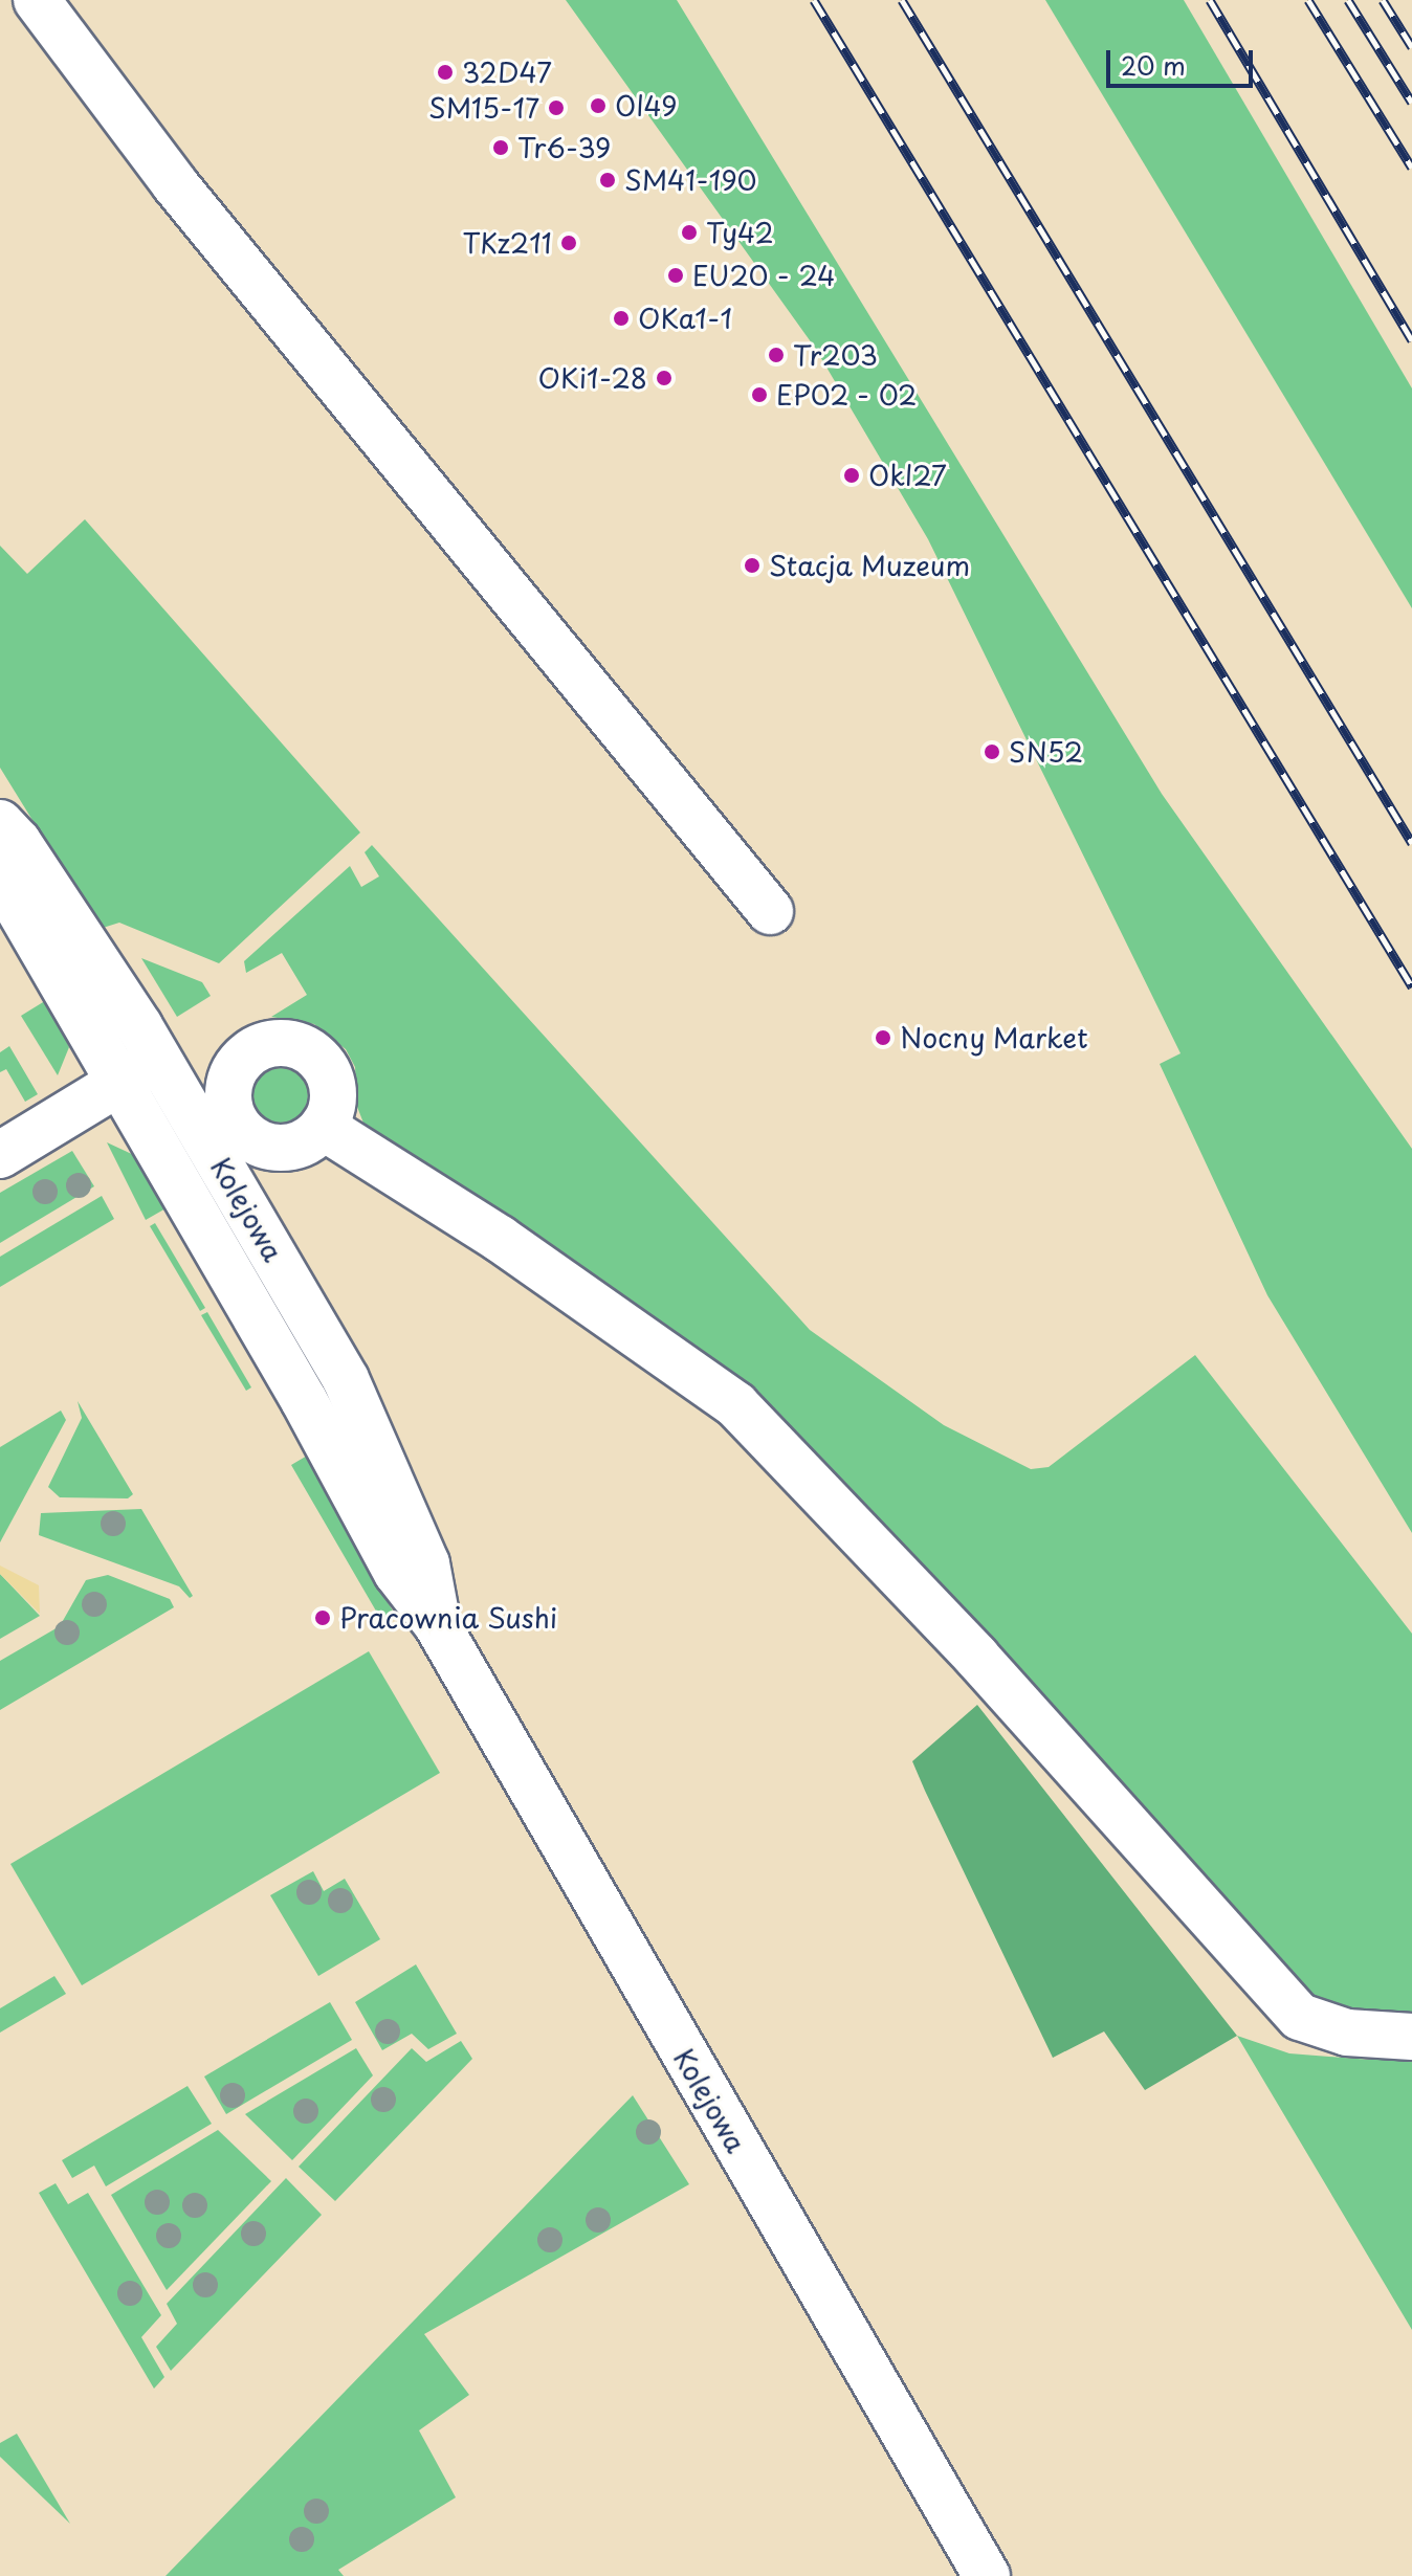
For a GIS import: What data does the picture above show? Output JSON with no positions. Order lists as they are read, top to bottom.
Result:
{
  "streets": {
    "street": ["Kolejowa"]
  },
  "places": [
    "32D47",
    "Ol49",
    "SM15-17",
    "Tr6-39",
    "SM41-190",
    "Ty42",
    "TKz211",
    "EU20 - 24",
    "OKa1-1",
    "Tr203",
    "OKi1-28",
    "EP02 - 02",
    "Okl27",
    "Stacja Muzeum",
    "SN52",
    "Nocny Market",
    "Pracownia Sushi"
  ],
  "scale_bar": "20 m"
}
